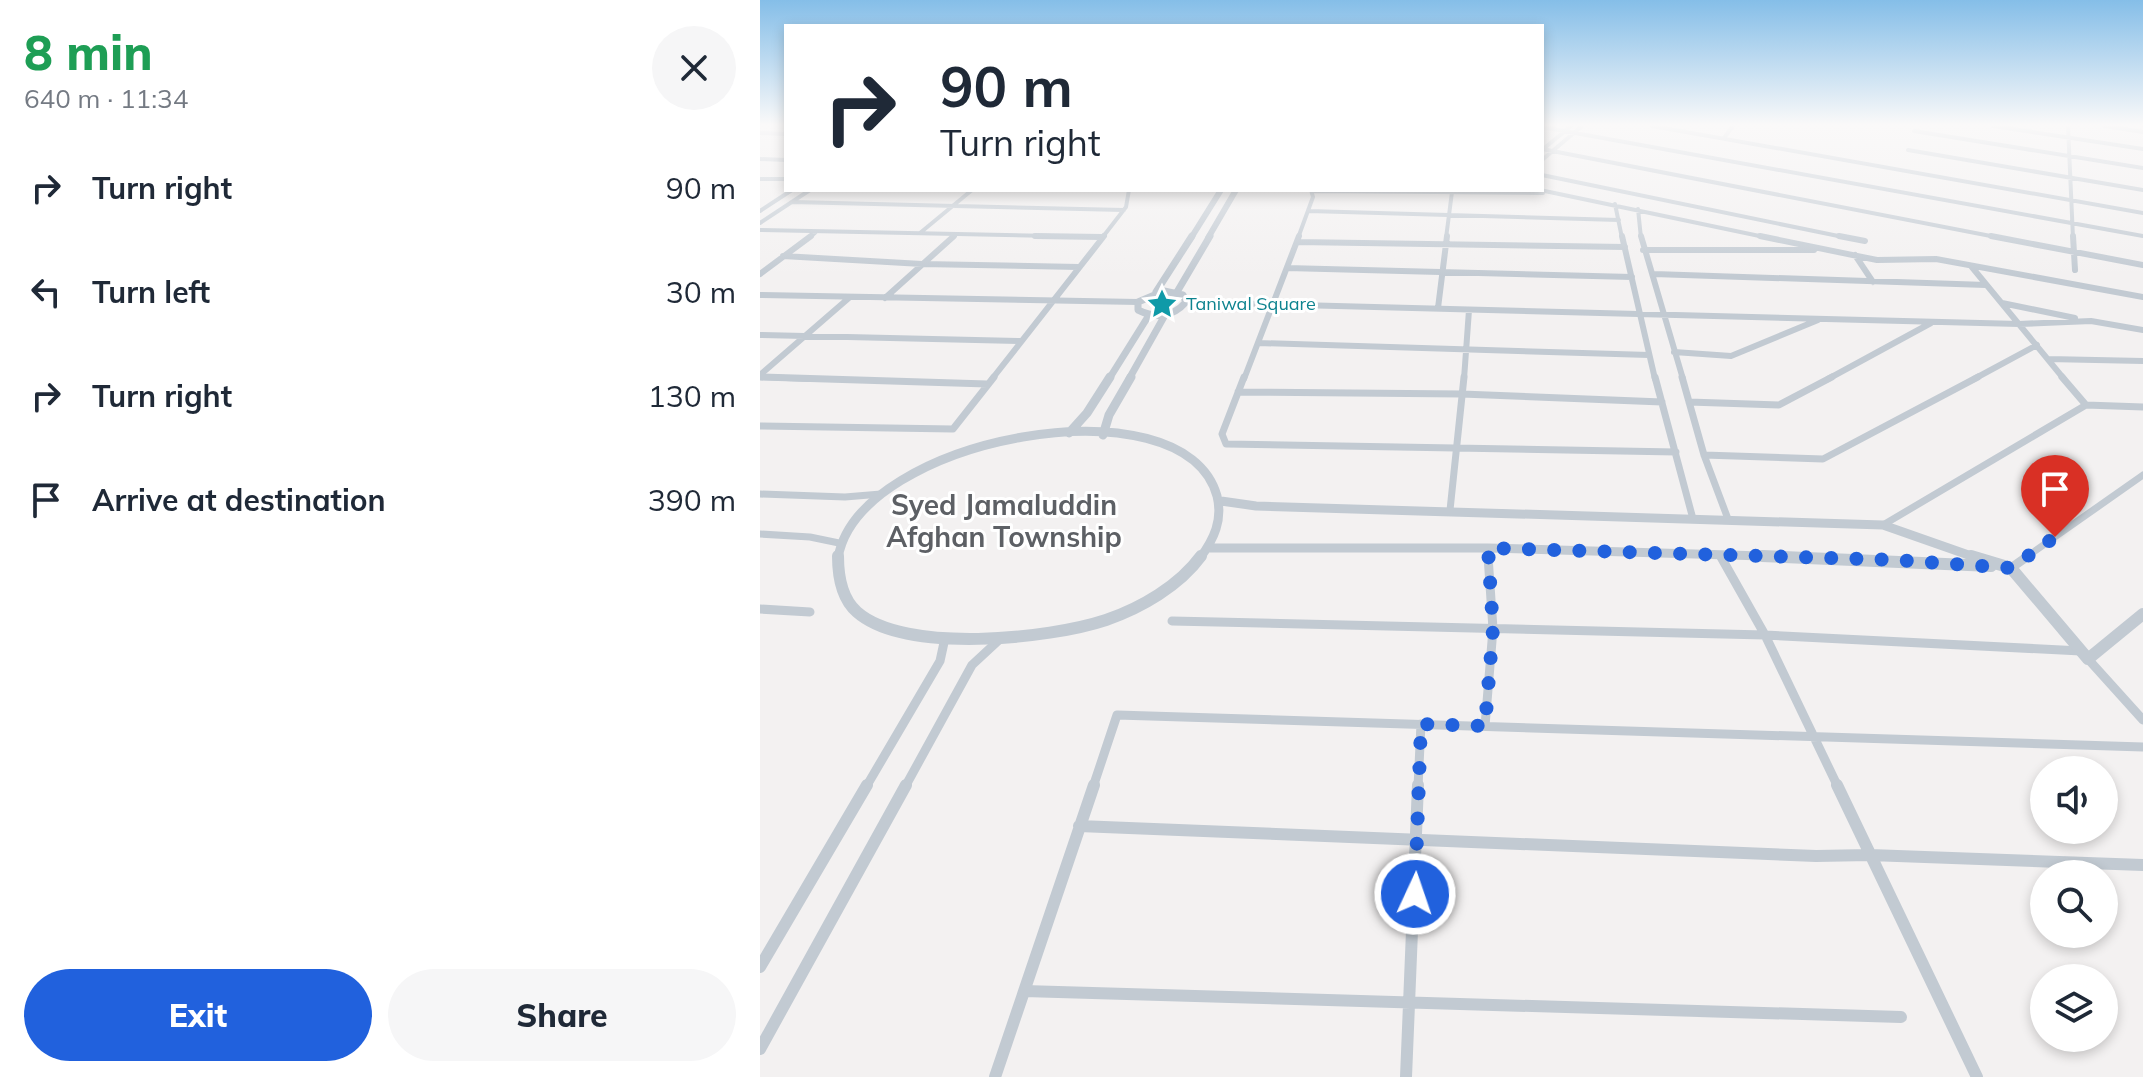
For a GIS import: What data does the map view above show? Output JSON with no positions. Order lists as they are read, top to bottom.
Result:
{
  "districts": ["Syed Jamaluddin Afghan Township"],
  "places": {
    "place": ["Taniwal Square"]
  },
  "page": {
    "heading": ["8 min", "640 m · 11:34"],
    "turn": ["90 m", "Turn right"],
    "list": [
      {
        "name": "Turn right",
        "value": "90 m"
      },
      {
        "name": "Turn left",
        "value": "30 m"
      },
      {
        "name": "Turn right",
        "value": "130 m"
      },
      {
        "name": "Arrive at destination",
        "value": "390 m"
      }
    ],
    "buttons": ["Exit", "Share"]
  }
}
